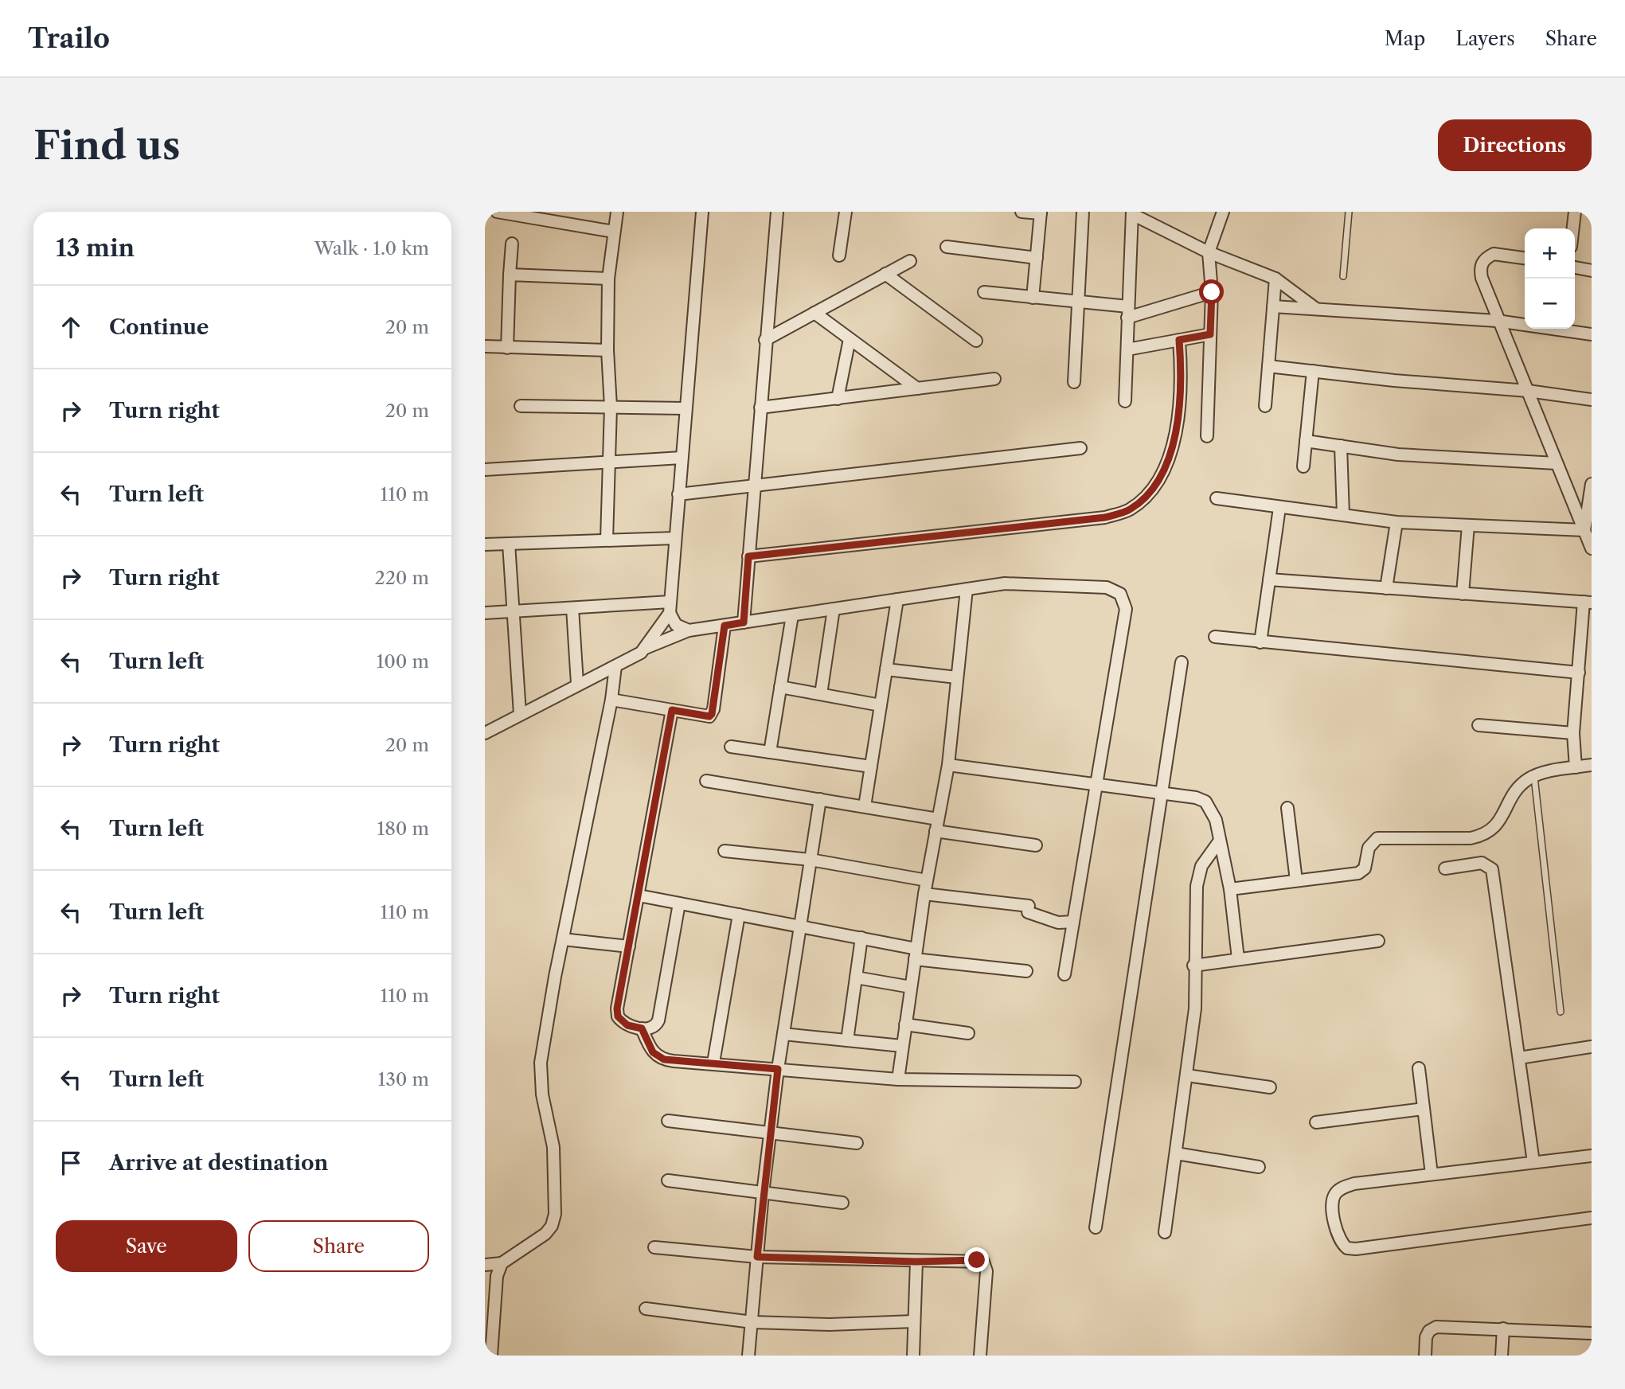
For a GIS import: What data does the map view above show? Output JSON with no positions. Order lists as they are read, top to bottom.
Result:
{
  "page": {
    "header": "Trailo",
    "nav": ["Map", "Layers", "Share"],
    "buttons": [
      "Directions",
      ["Save", "Share"]
    ],
    "title": "Find us",
    "heading": ["13 min", "Walk · 1.0 km"],
    "map_buttons": ["+", "−"],
    "list": [
      ["Continue", "20 m"],
      ["Turn right", "20 m"],
      ["Turn left", "110 m"],
      ["Turn right", "220 m"],
      ["Turn left", "100 m"],
      ["Turn right", "20 m"],
      ["Turn left", "180 m"],
      ["Turn left", "110 m"],
      ["Turn right", "110 m"],
      ["Turn left", "130 m"],
      "Arrive at destination"
    ]
  }
}
